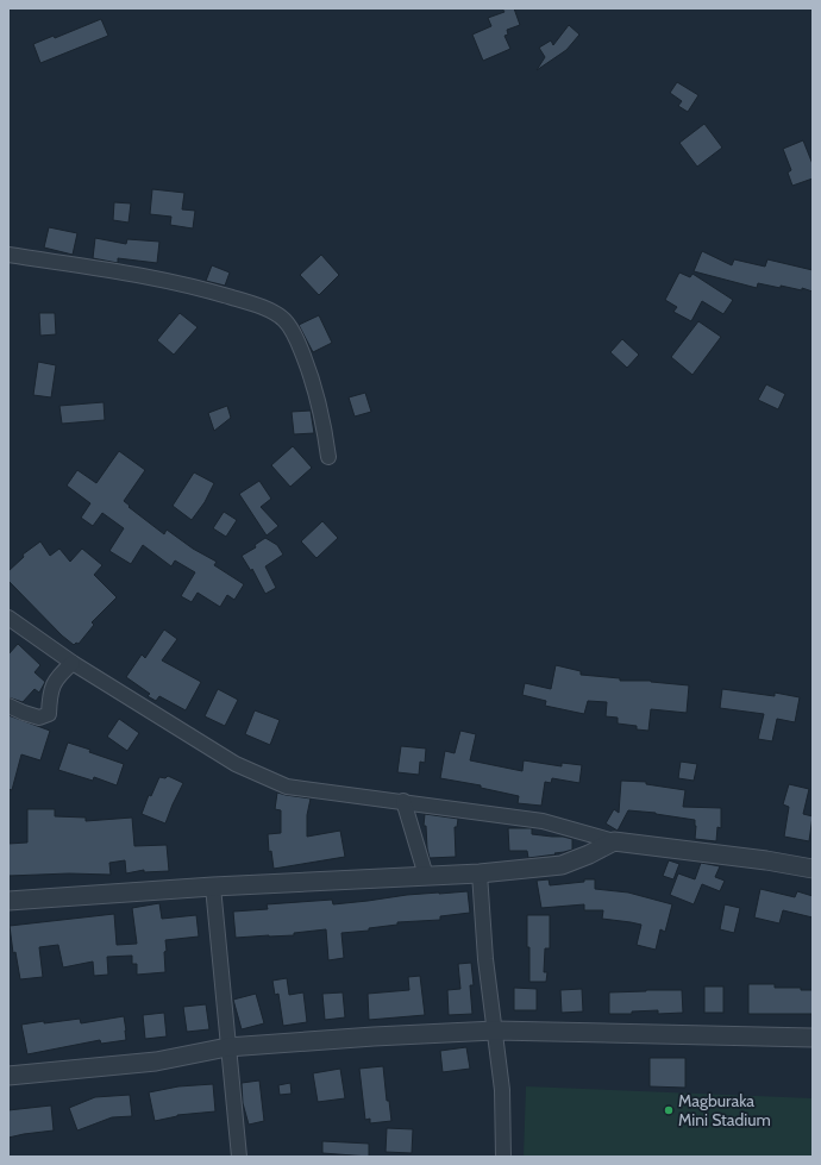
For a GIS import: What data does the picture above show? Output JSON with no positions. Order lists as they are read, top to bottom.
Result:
{
  "places": ["Magburaka Mini Stadium"]
}
